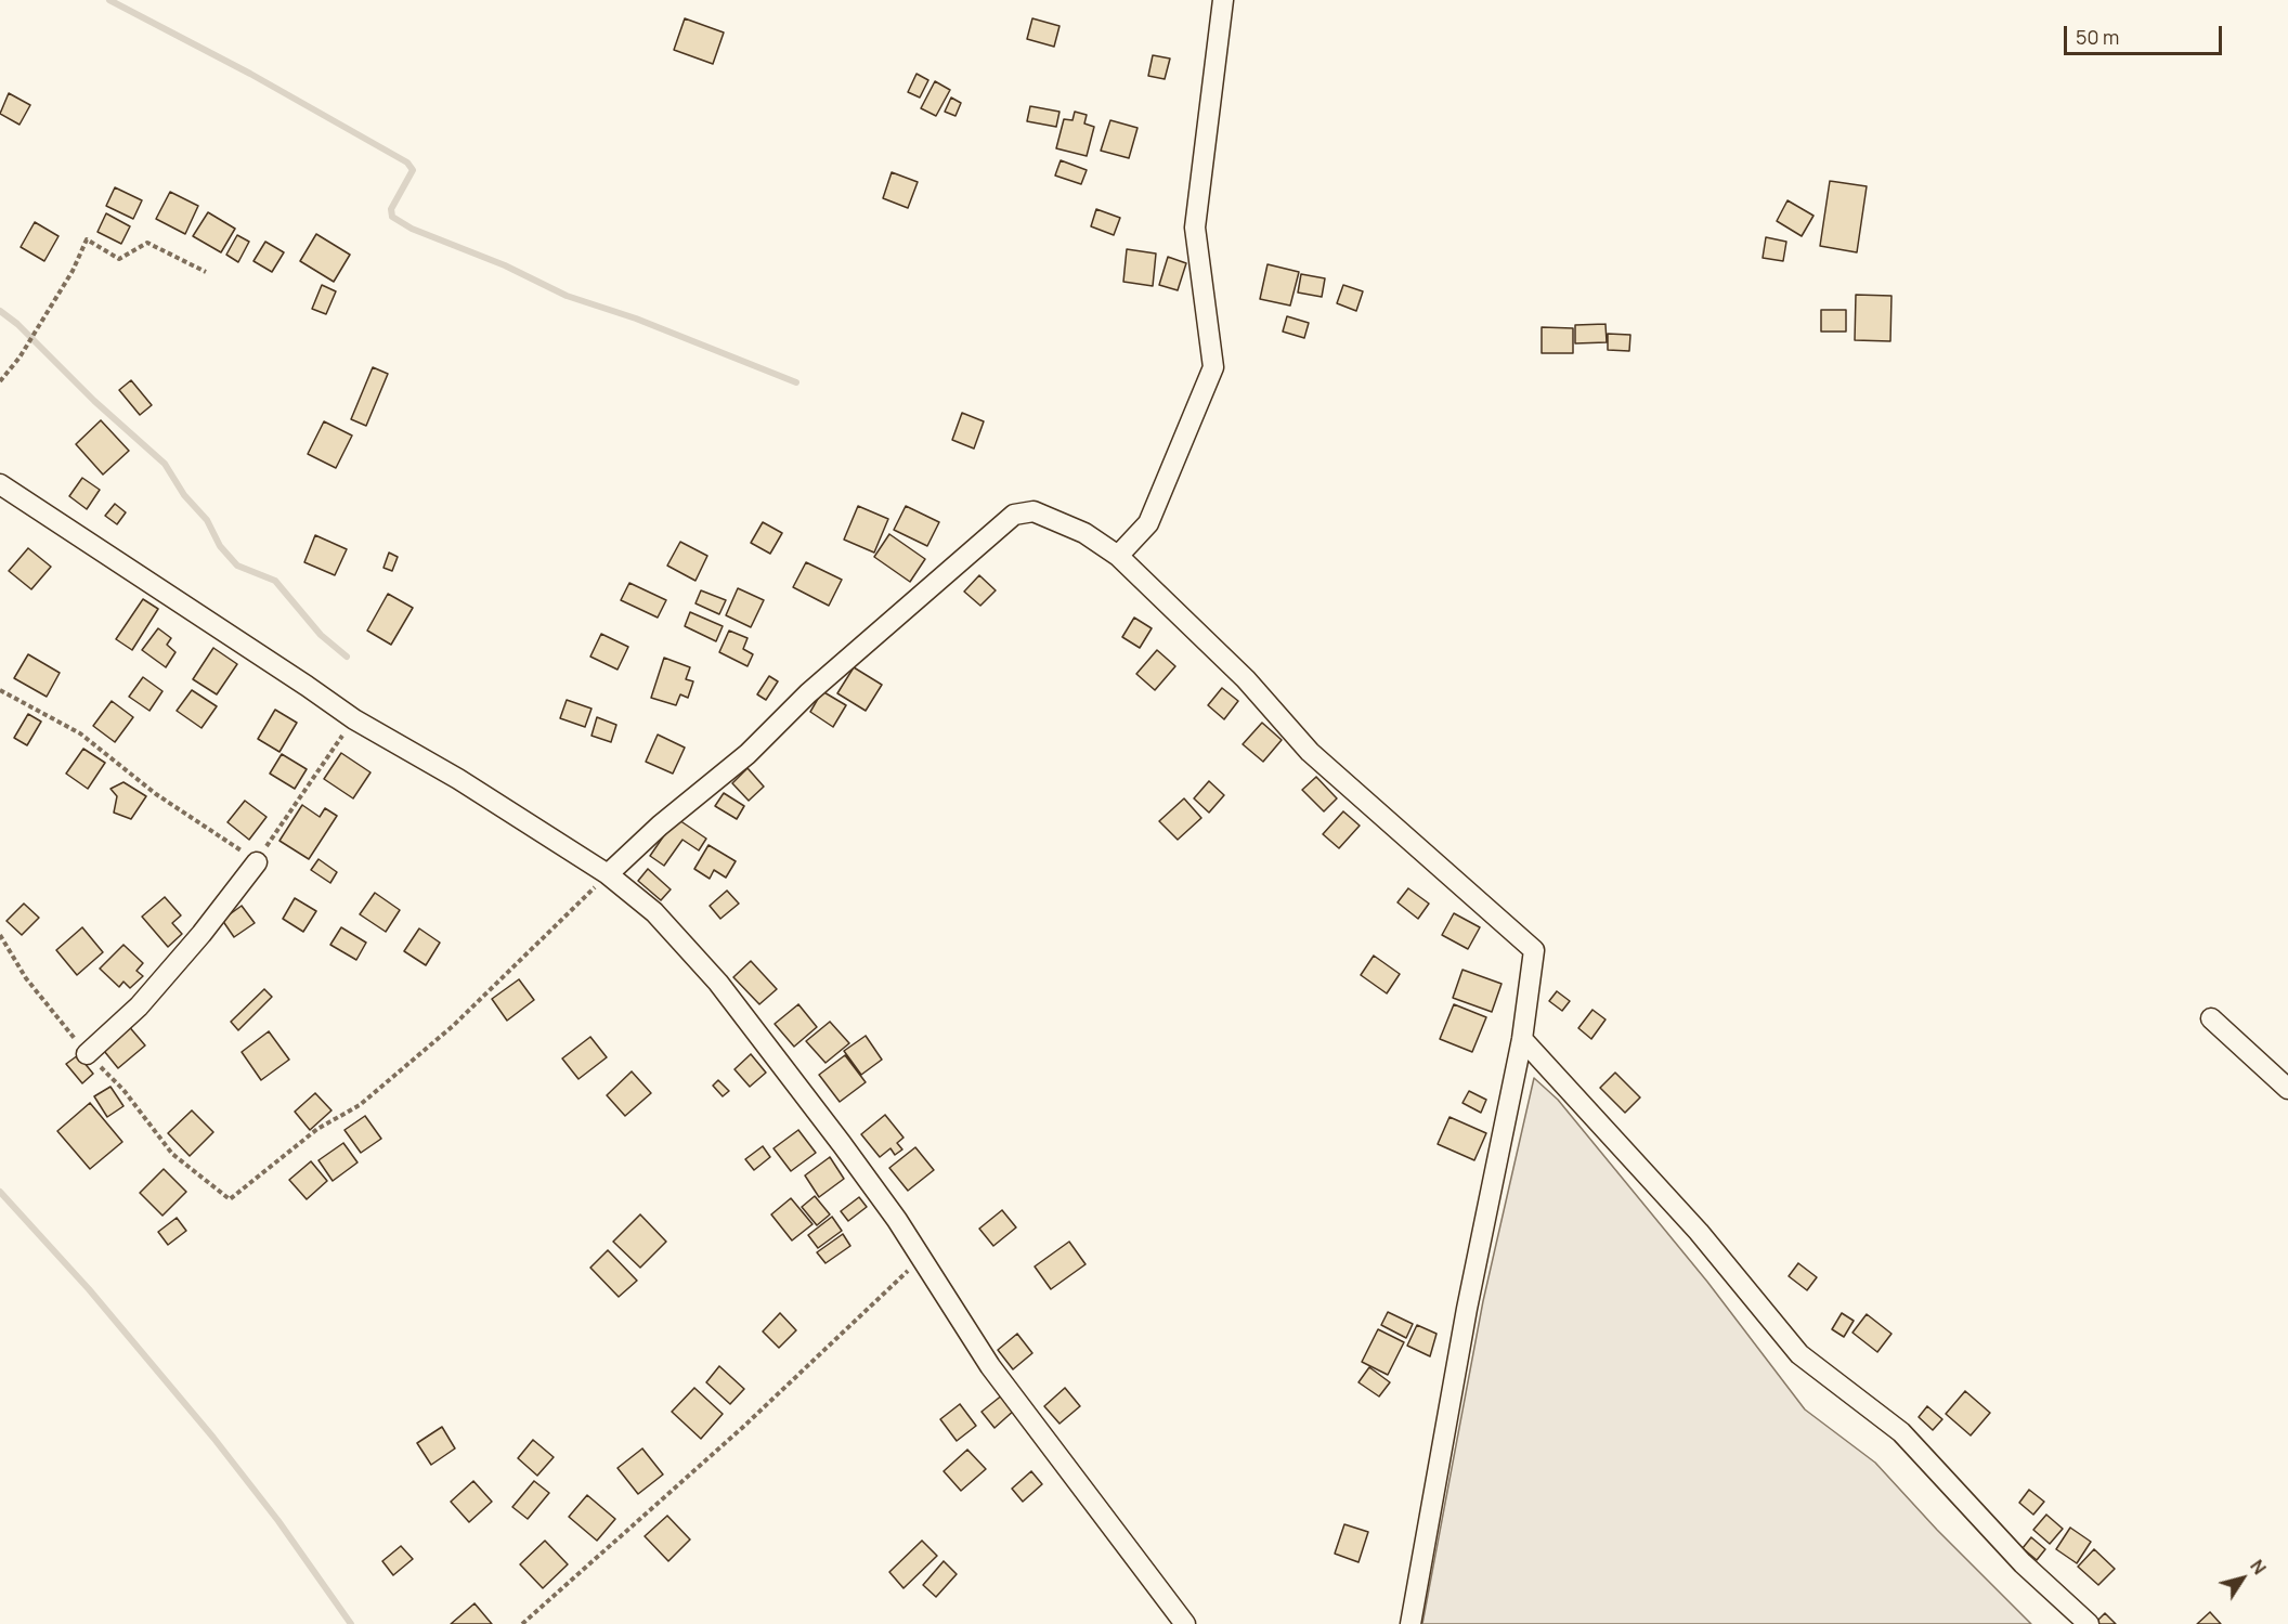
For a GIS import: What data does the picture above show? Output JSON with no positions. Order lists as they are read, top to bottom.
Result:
{
  "scale_bar": "50 m",
  "north": "top right"
}
